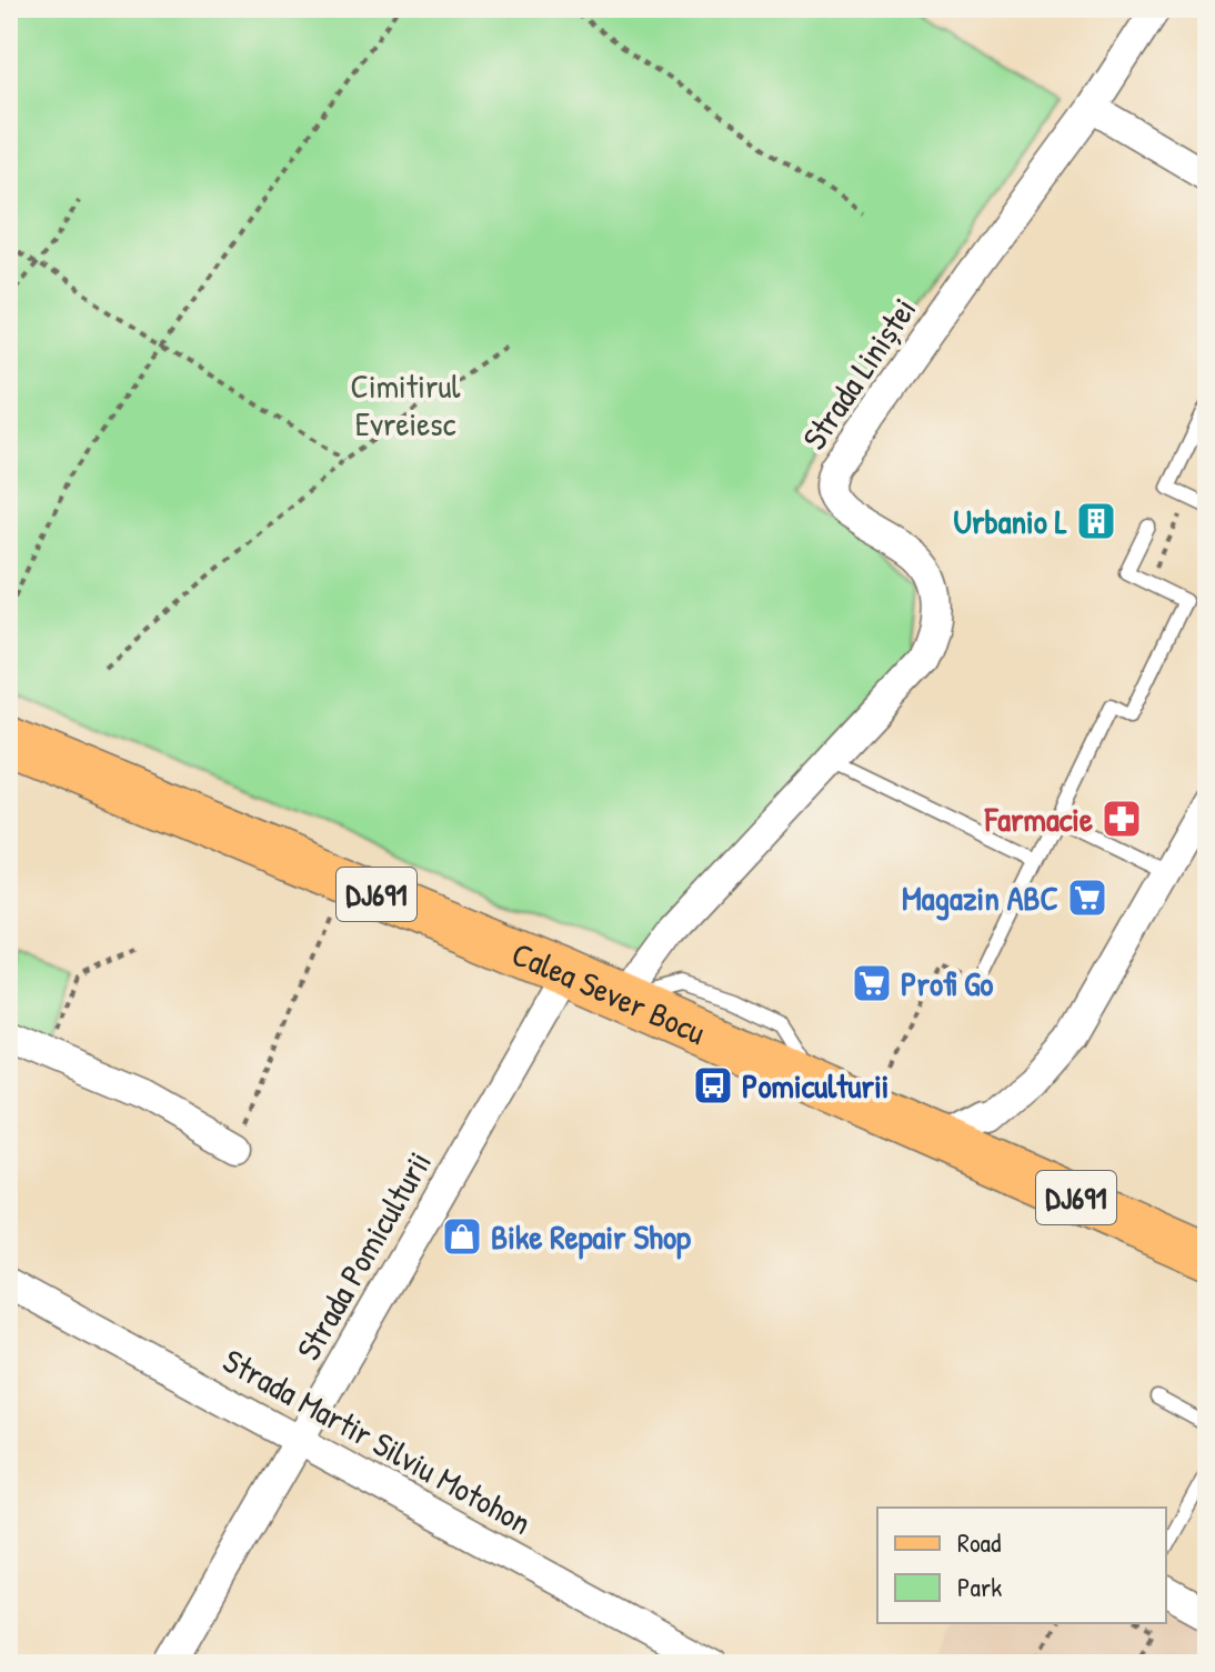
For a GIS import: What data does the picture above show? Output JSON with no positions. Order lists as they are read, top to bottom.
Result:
{
  "streets": {
    "main road": ["DJ691", "Calea Sever Bocu"],
    "street": ["Strada Liniștei", "Strada Pomiculturii", "Strada Martir Silviu Motohon"]
  },
  "crossings": [
    ["Strada Liniștei", "Calea Sever Bocu"],
    ["Calea Sever Bocu", "Strada Pomiculturii"],
    ["Strada Pomiculturii", "Strada Martir Silviu Motohon"]
  ],
  "parks": ["Cimitirul Evreiesc"],
  "places": {
    "building": ["Urbanio L"],
    "pharmacy": ["Farmacie"],
    "supermarket": ["Magazin ABC", "Profi Go"],
    "bus stop": ["Pomiculturii"],
    "shop": ["Bike Repair Shop"]
  },
  "legend": ["Road", "Park"]
}
